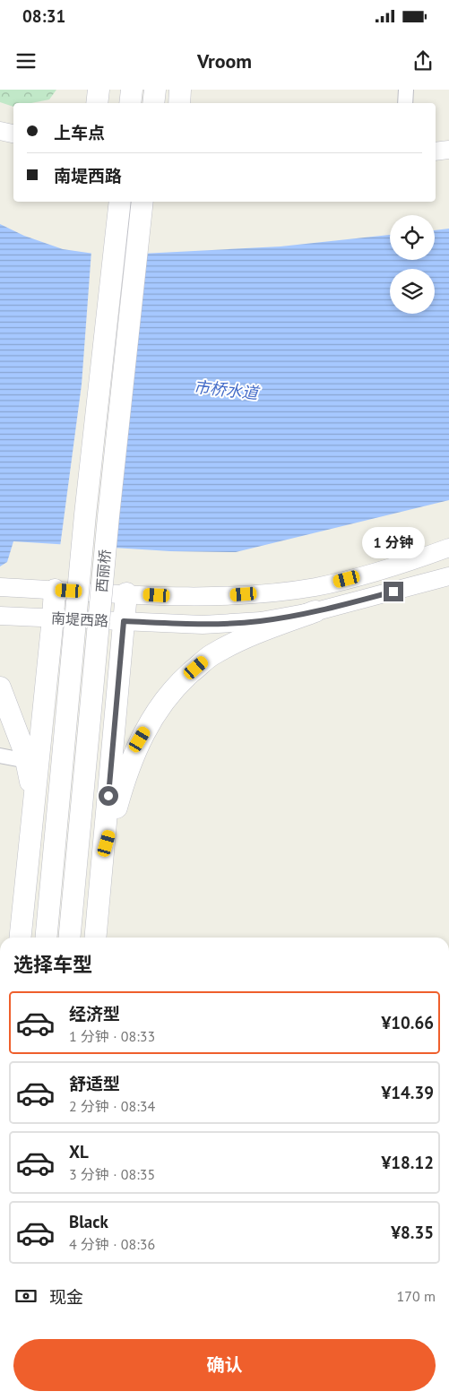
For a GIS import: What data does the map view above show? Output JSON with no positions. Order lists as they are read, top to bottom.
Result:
{
  "streets": {
    "main road": ["西丽桥"],
    "street": ["南堤西路"]
  },
  "water": ["市桥水道"],
  "page": {
    "status": "08:31",
    "header": "Vroom",
    "banner": ["上车点", "南堤西路"],
    "bubble": "1 分钟",
    "heading": "选择车型",
    "list": [
      {
        "name": "经济型",
        "note": "1 分钟 · 08:33",
        "value": "¥10.66"
      },
      {
        "name": "舒适型",
        "note": "2 分钟 · 08:34",
        "value": "¥14.39"
      },
      {
        "name": "XL",
        "note": "3 分钟 · 08:35",
        "value": "¥18.12"
      },
      {
        "name": "Black",
        "note": "4 分钟 · 08:36",
        "value": "¥8.35"
      }
    ],
    "pay": ["现金", "170 m"],
    "buttons": "确认"
  }
}
